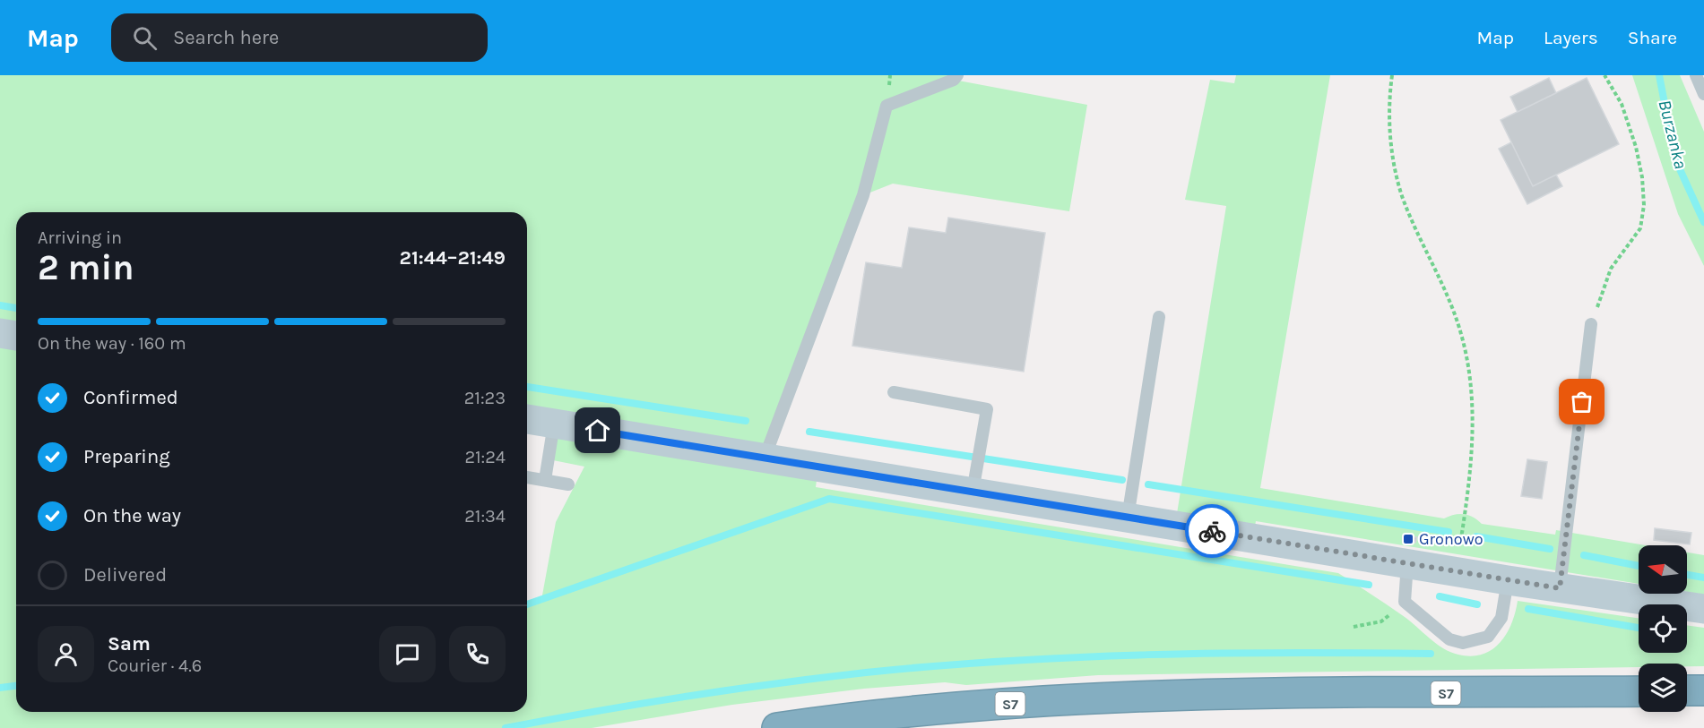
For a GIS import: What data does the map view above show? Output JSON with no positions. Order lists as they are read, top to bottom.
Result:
{
  "streets": {
    "highway": ["S7"]
  },
  "water": ["Burzanka"],
  "places": {
    "transit": ["Gronowo"]
  },
  "north": "left",
  "page": {
    "header": "Map",
    "search": "Search here",
    "nav": ["Map", "Layers", "Share"],
    "heading": ["2 min", "Arriving in", "21:44–21:49"],
    "panel": ["Sam", "Courier · 4.6"],
    "bar": "On the way · 160 m",
    "list": [
      ["Confirmed", "21:23"],
      ["Preparing", "21:24"],
      ["On the way", "21:34"],
      "Delivered"
    ]
  }
}
